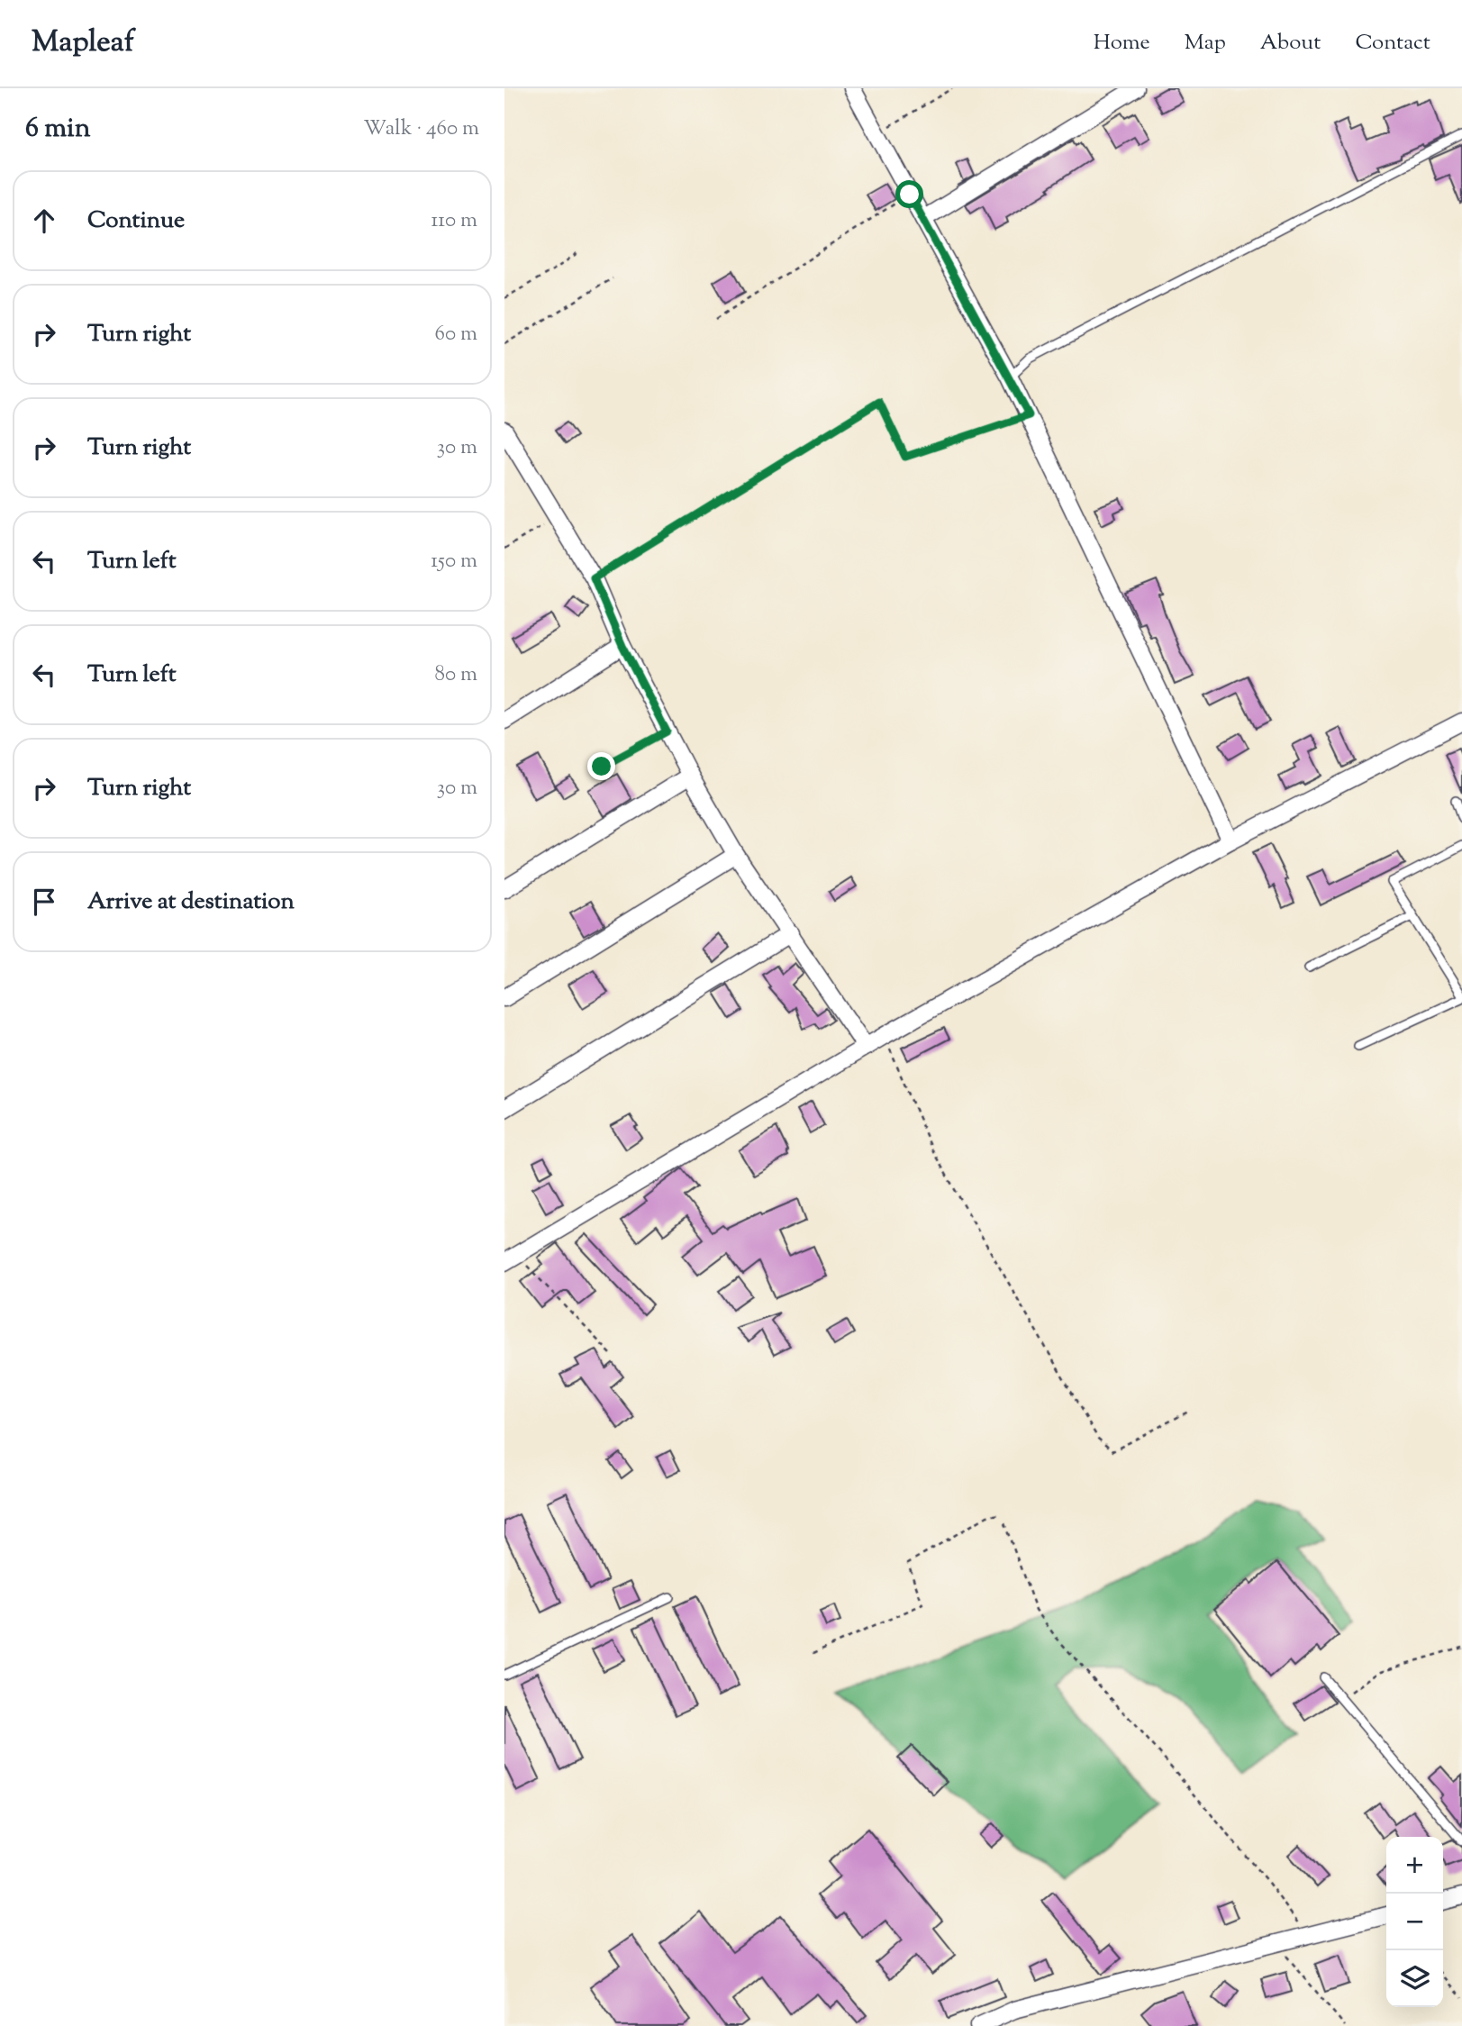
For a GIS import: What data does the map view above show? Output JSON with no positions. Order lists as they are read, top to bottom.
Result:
{
  "page": {
    "header": "Mapleaf",
    "nav": [
      "Home",
      "Map",
      "About",
      "Contact"
    ],
    "heading": ["6 min", "Walk · 460 m"],
    "list": [
      ["Continue", "110 m"],
      ["Turn right", "60 m"],
      ["Turn right", "30 m"],
      ["Turn left", "150 m"],
      ["Turn left", "80 m"],
      ["Turn right", "30 m"],
      "Arrive at destination"
    ],
    "map_buttons": ["+", "−"]
  }
}
